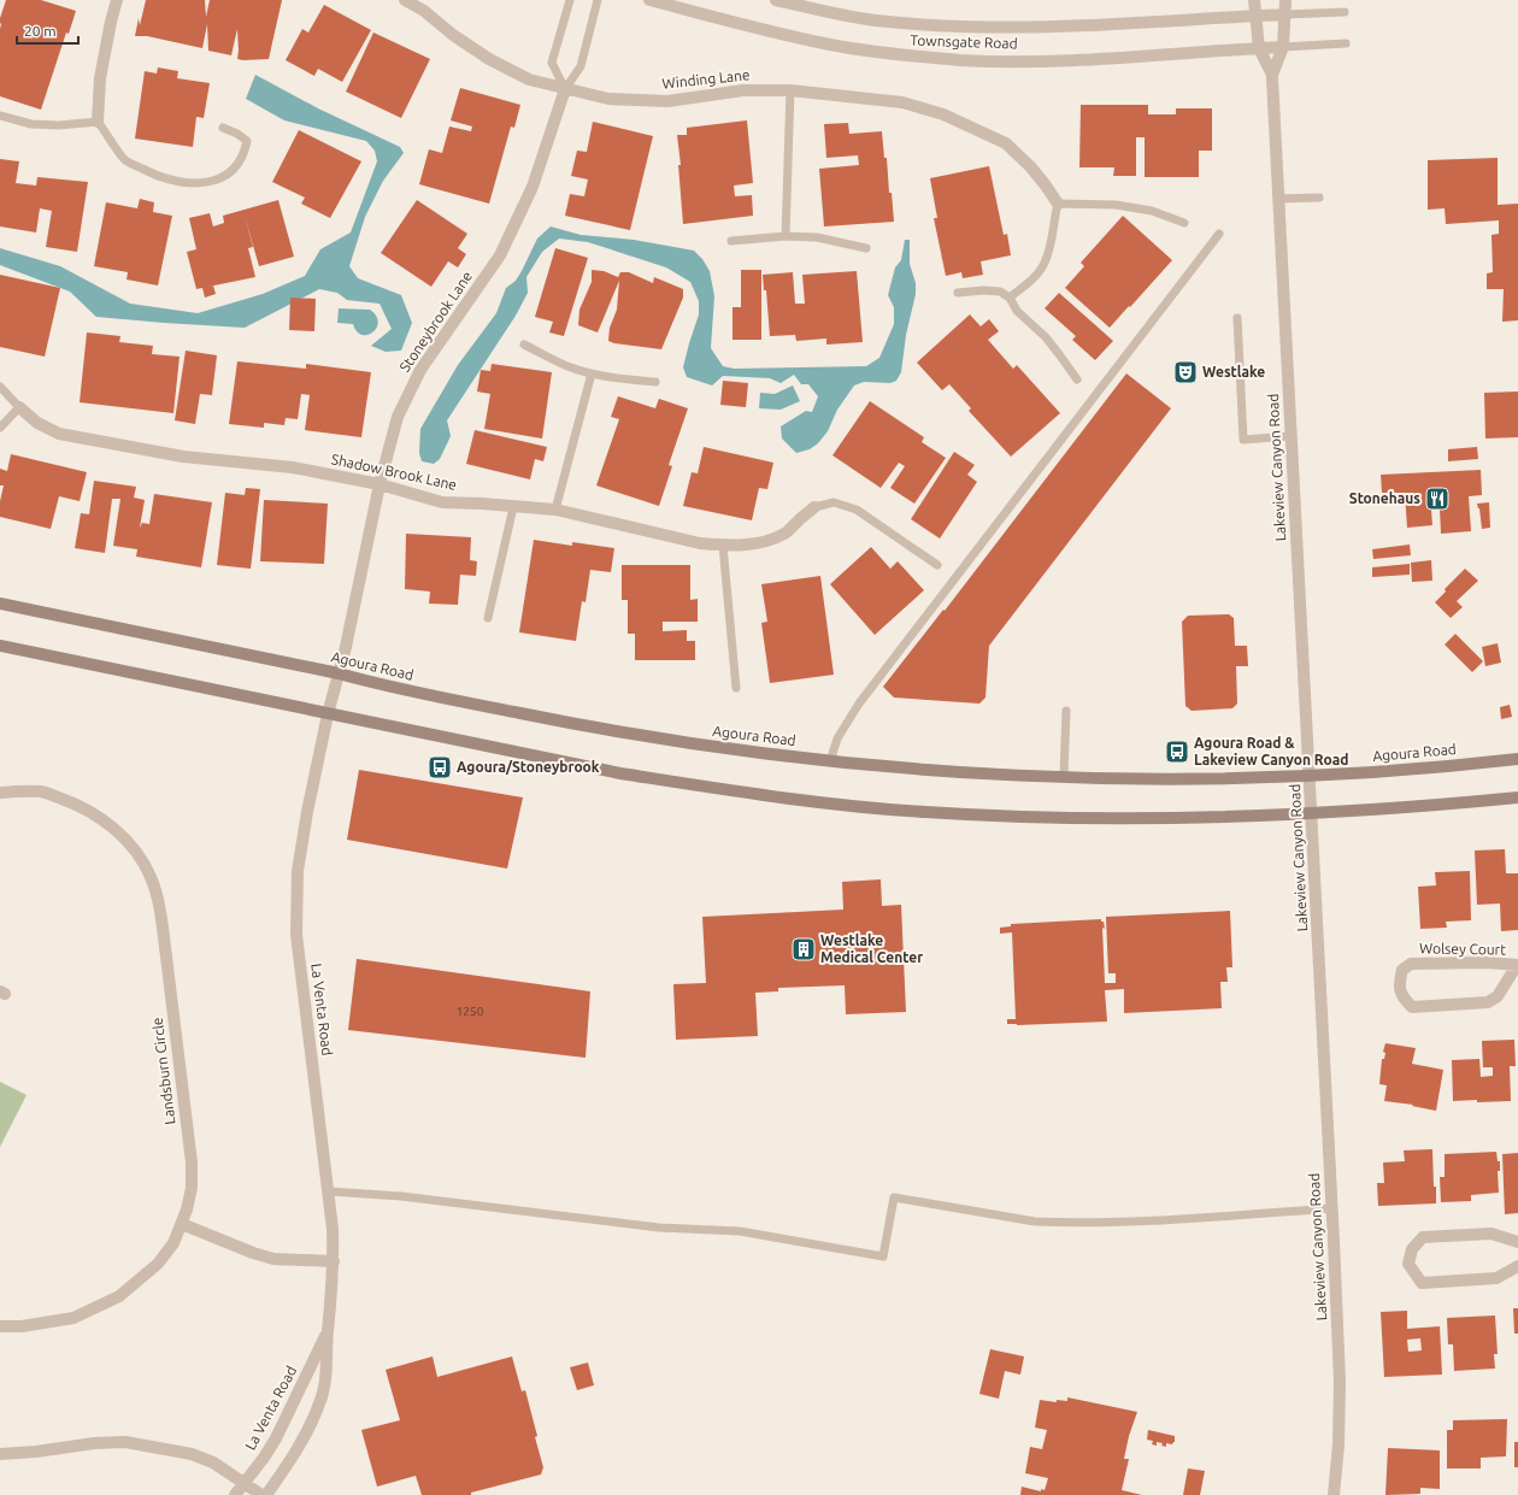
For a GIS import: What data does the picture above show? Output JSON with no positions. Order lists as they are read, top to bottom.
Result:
{
  "streets": {
    "main road": ["Agoura Road"],
    "street": [
      "Townsgate Road",
      "Winding Lane",
      "Stoneybrook Lane",
      "Lakeview Canyon Road",
      "Shadow Brook Lane",
      "Wolsey Court",
      "La Venta Road",
      "Landsburn Circle"
    ]
  },
  "crossings": [
    ["Townsgate Road", "Lakeview Canyon Road"],
    ["Winding Lane", "Stoneybrook Lane"],
    ["Stoneybrook Lane", "Shadow Brook Lane"],
    ["Stoneybrook Lane", "Agoura Road"],
    ["Stoneybrook Lane", "La Venta Road"],
    ["Lakeview Canyon Road", "Agoura Road"]
  ],
  "places": {
    "theatre": ["Westlake"],
    "restaurant": ["Stonehaus"],
    "bus stop": ["Agoura Road & Lakeview Canyon Road", "Agoura/Stoneybrook"],
    "building": ["Westlake Medical Center"]
  },
  "house_numbers": ["1250"],
  "scale_bar": "20 m"
}
